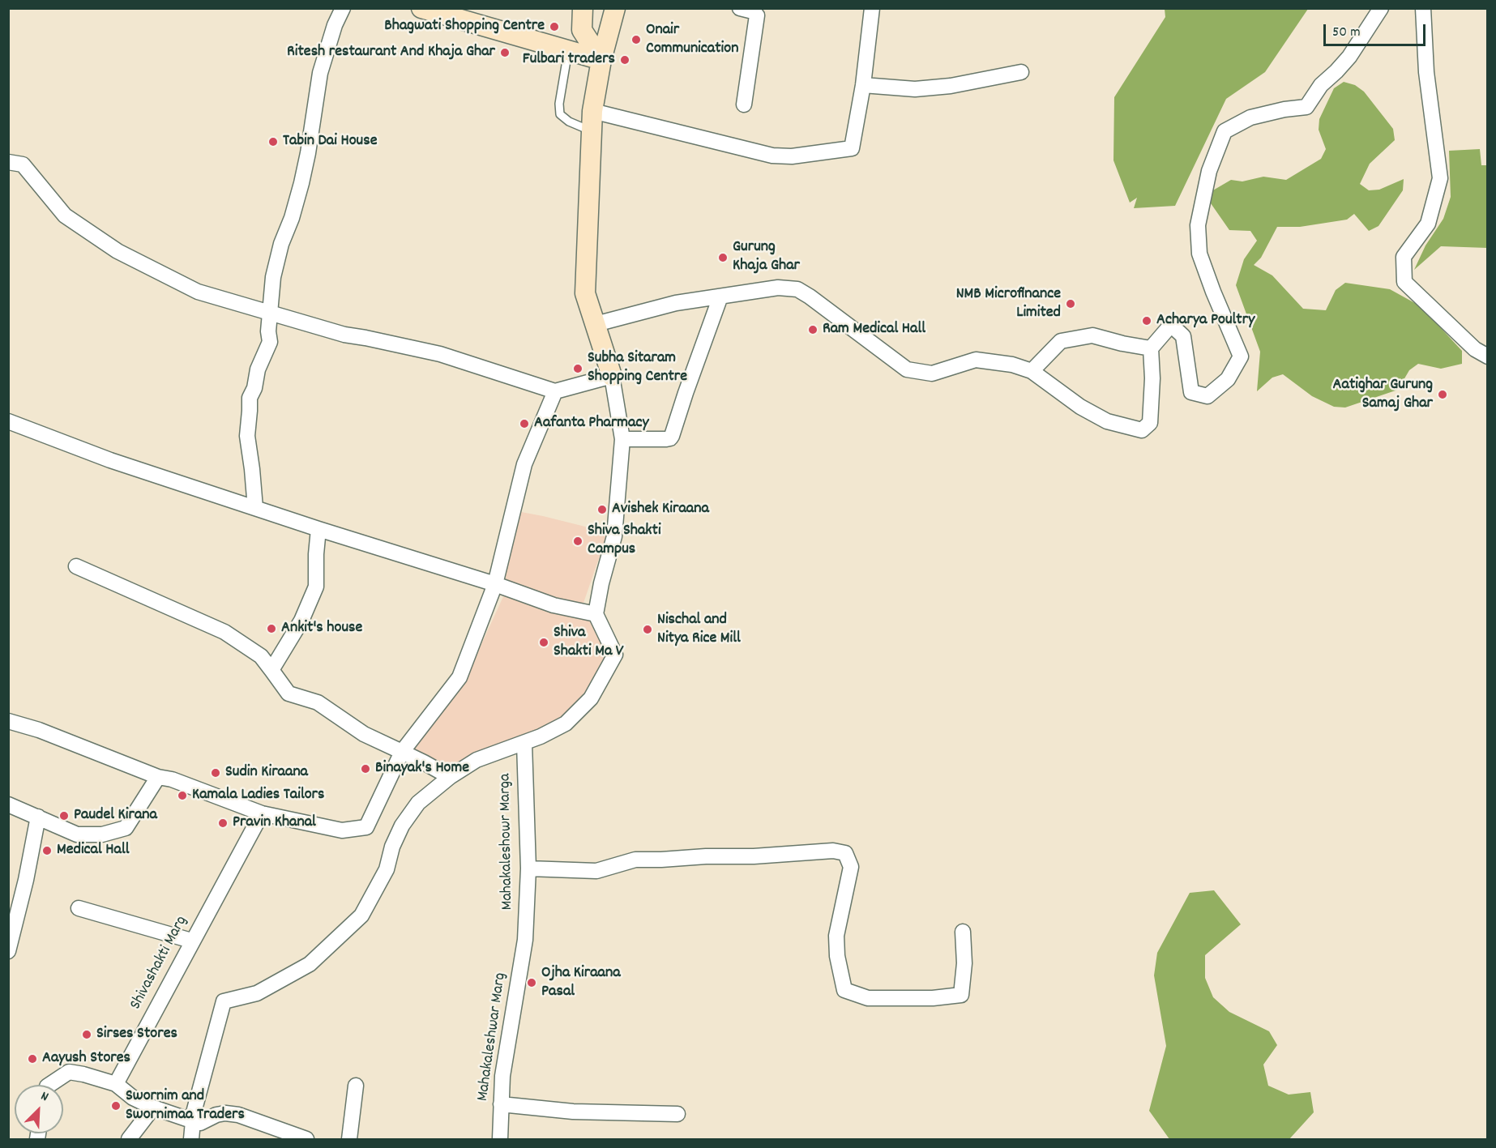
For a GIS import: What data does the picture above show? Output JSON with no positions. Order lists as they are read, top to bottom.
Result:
{
  "streets": {
    "street": ["Mahakaleshowr Marga", "Shivashakti Marg", "Mahakaleshwar Marg"]
  },
  "crossings": [
    ["Mahakaleshowr Marga", "Mahakaleshwar Marg"]
  ],
  "places": [
    "Bhagwati Shopping Centre",
    "Onair Communication",
    "Ritesh restaurant And Khaja Ghar",
    "Fulbari traders",
    "Tabin Dai House",
    "Gurung Khaja Ghar",
    "NMB Microfinance Limited",
    "Acharya Poultry",
    "Ram Medical Hall",
    "Subha Sitaram Shopping Centre",
    "Aatighar Gurung Samaj Ghar",
    "Aafanta Pharmacy",
    "Avishek Kiraana",
    "Shiva Shakti Campus",
    "Ankit's house",
    "Nischal and Nitya Rice Mill",
    "Shiva Shakti Ma V",
    "Binayak's Home",
    "Sudin Kiraana",
    "Kamala Ladies Tailors",
    "Paudel Kirana",
    "Pravin Khanal",
    "Medical Hall",
    "Ojha Kiraana Pasal",
    "Sirses Stores",
    "Aayush Stores",
    "Swornim and Swornimaa Traders"
  ],
  "scale_bar": "50 m",
  "north": "top right"
}
